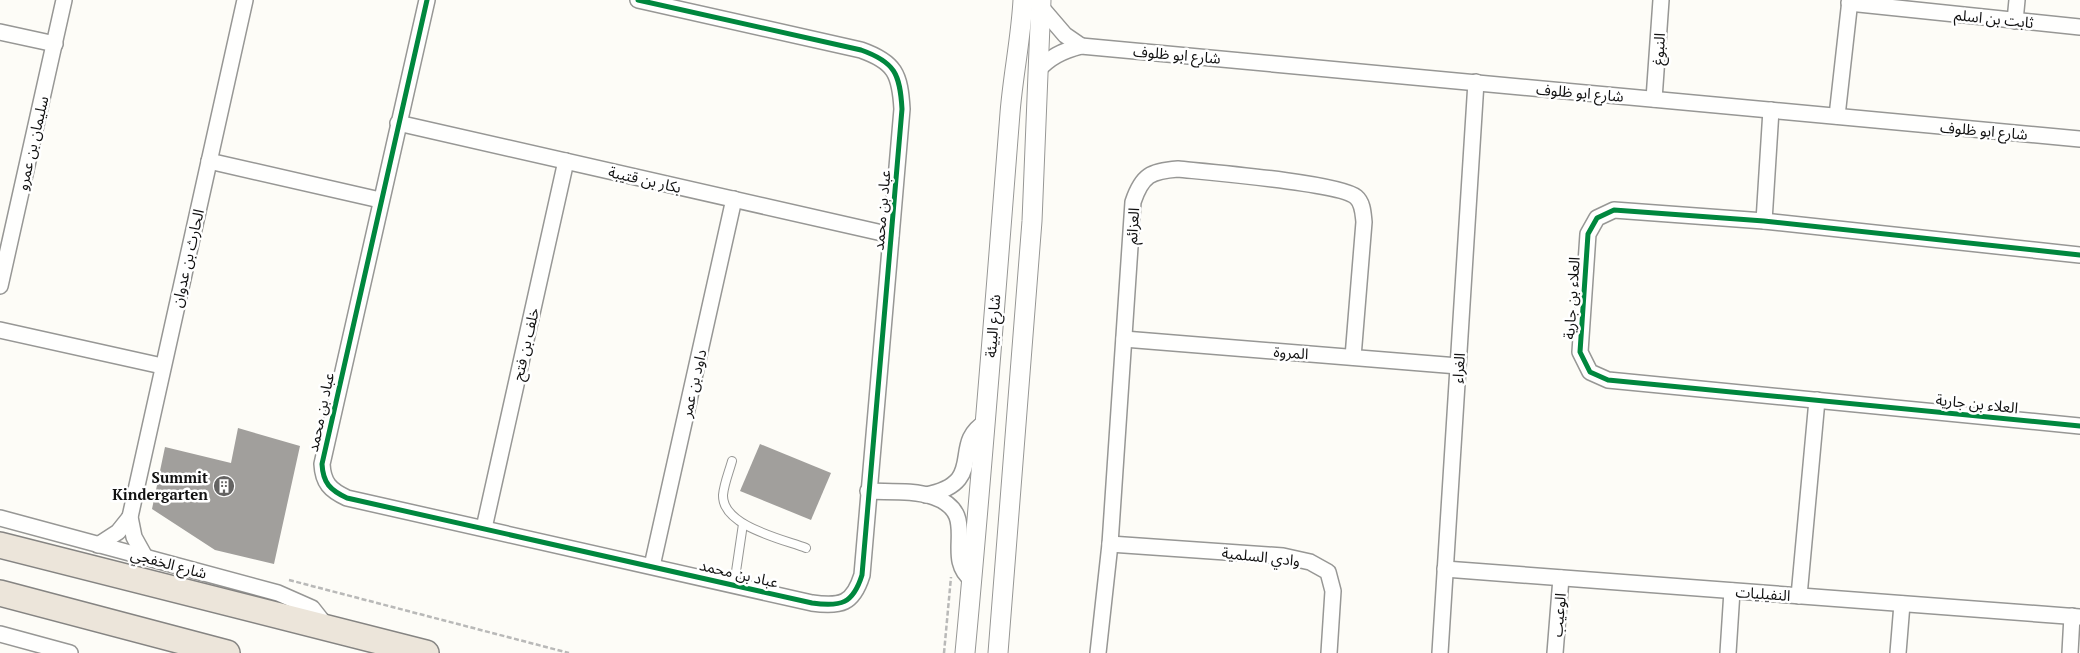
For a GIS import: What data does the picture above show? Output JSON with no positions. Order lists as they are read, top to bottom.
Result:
{
  "streets": {
    "highway": ["شارع الخفجي"],
    "street": [
      "ثابت بن اسلم",
      "النبوغ",
      "شارع ابو ظلوف",
      "سليمان بن عمرو",
      "بكار بن قتيبة",
      "عباد بن محمد",
      "العزائم",
      "الحارث بن عدوان",
      "العلاء بن جارية",
      "شارع البيئة",
      "خلف بن فتح",
      "المروة",
      "الغراء",
      "داود بن عمر",
      "وادي السلمية",
      "النفيليات",
      "الوعيب"
    ]
  },
  "crossings": [
    ["ثابت بن اسلم", "شارع ابو ظلوف"],
    ["النبوغ", "شارع ابو ظلوف"],
    ["شارع ابو ظلوف", "شارع البيئة"],
    ["شارع ابو ظلوف", "الغراء"],
    ["بكار بن قتيبة", "عباد بن محمد"],
    ["بكار بن قتيبة", "خلف بن فتح"],
    ["بكار بن قتيبة", "داود بن عمر"],
    ["عباد بن محمد", "خلف بن فتح"],
    ["عباد بن محمد", "داود بن عمر"],
    ["العزائم", "المروة"],
    ["العزائم", "وادي السلمية"],
    ["الحارث بن عدوان", "شارع الخفجي"],
    ["المروة", "الغراء"],
    ["الغراء", "النفيليات"],
    ["النفيليات", "الوعيب"]
  ],
  "places": {
    "building": ["Summit Kindergarten"]
  }
}
